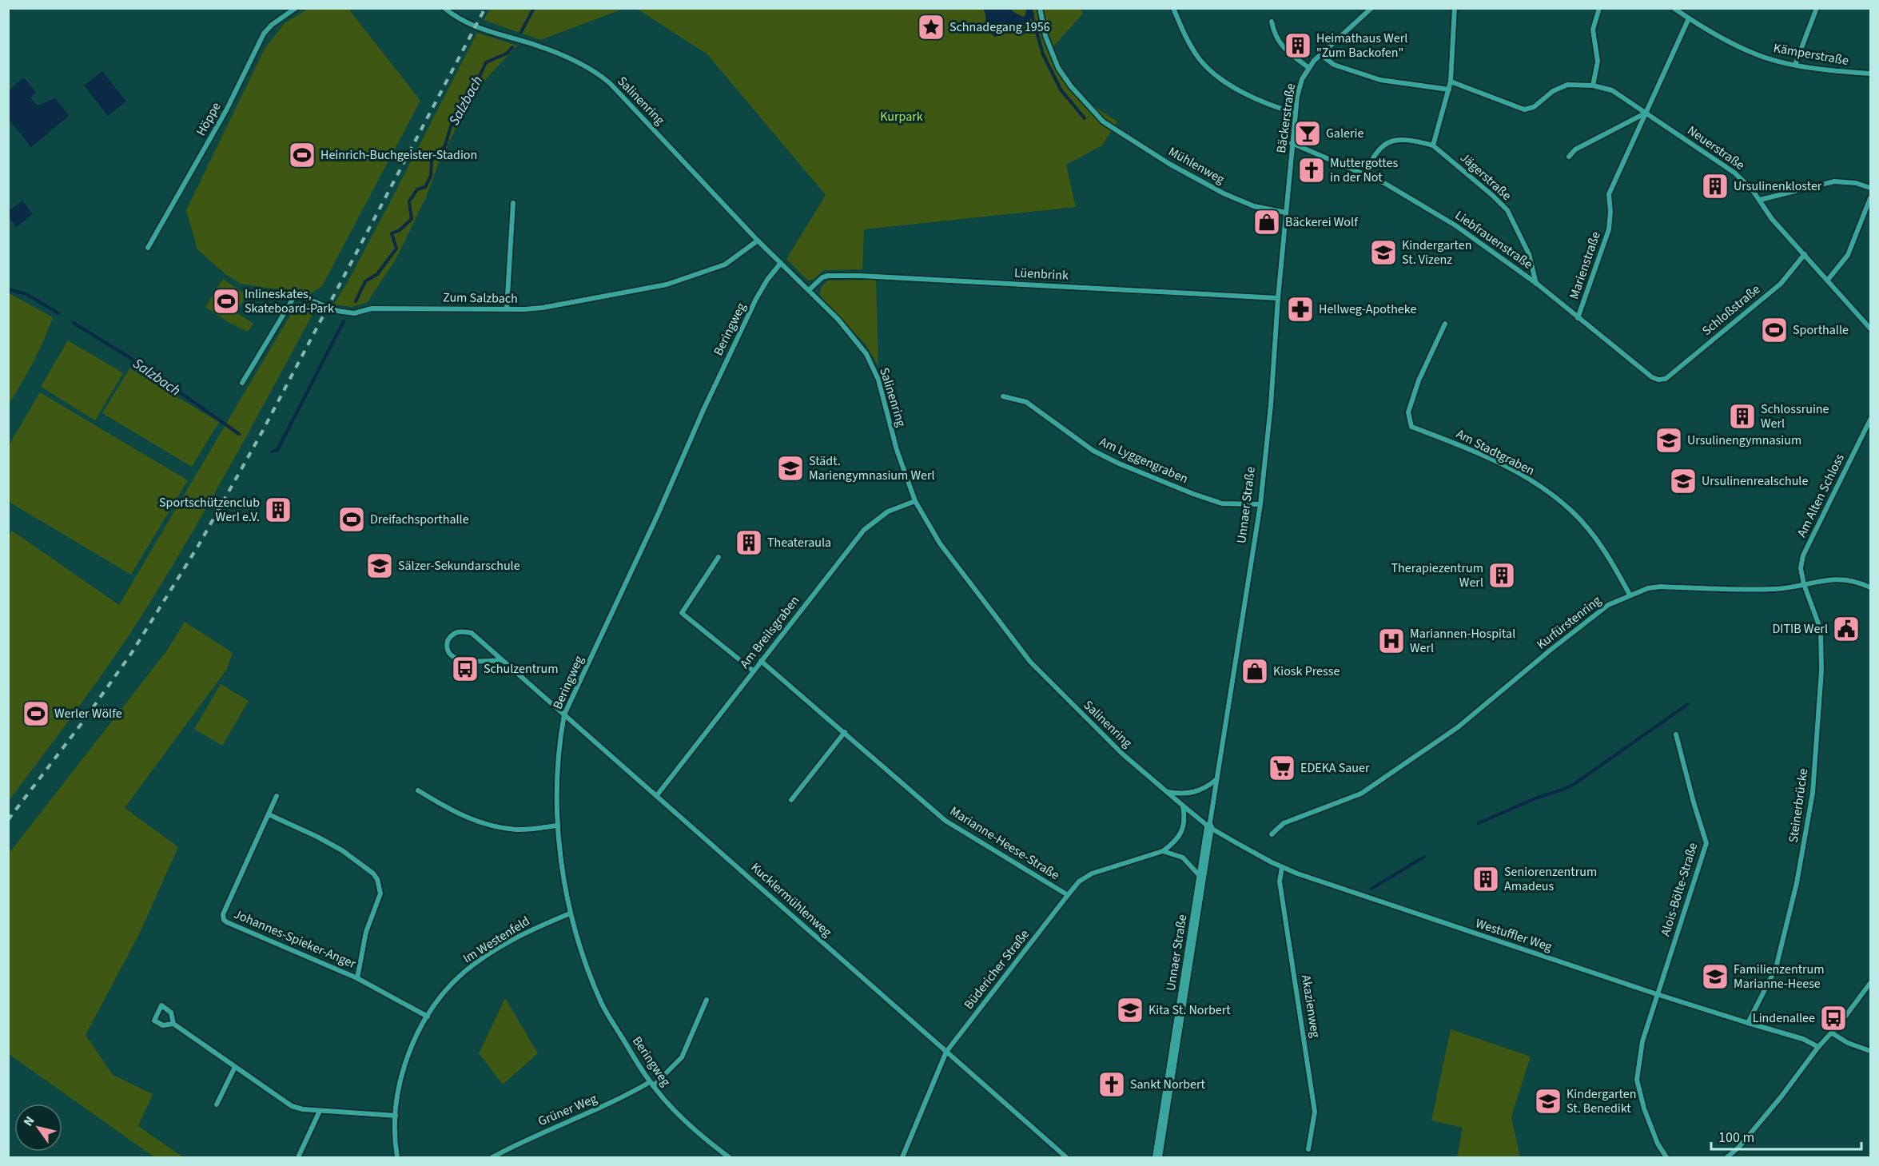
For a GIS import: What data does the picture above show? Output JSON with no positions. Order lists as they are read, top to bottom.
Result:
{
  "streets": {
    "street": [
      "Kämperstraße",
      "Salinenring",
      "Bäckerstraße",
      "Höppe",
      "Neuerstraße",
      "Mühlenweg",
      "Jägerstraße",
      "Liebfrauenstraße",
      "Marienstraße",
      "Lüenbrink",
      "Zum Salzbach",
      "Schloßstraße",
      "Beringweg",
      "Am Stadtgraben",
      "Am Lyggengraben",
      "Am Alten Schloss",
      "Unnaer Straße",
      "Kurfürstenring",
      "Am Breilsgraben",
      "Steinerbrücke",
      "Marianne-Heese-Straße",
      "Alois-Bölte-Straße",
      "Kucklermühlenweg",
      "Westuffler Weg",
      "Johannes-Spieker-Anger",
      "Im Westenfeld",
      "Büdericher Straße",
      "Akazienweg",
      "Grüner Weg"
    ]
  },
  "crossings": [
    ["Salinenring", "Lüenbrink"],
    ["Salinenring", "Zum Salzbach"],
    ["Salinenring", "Beringweg"],
    ["Salinenring", "Unnaer Straße"],
    ["Salinenring", "Am Breilsgraben"],
    ["Salinenring", "Westuffler Weg"],
    ["Salinenring", "Büdericher Straße"],
    ["Bäckerstraße", "Mühlenweg"],
    ["Bäckerstraße", "Liebfrauenstraße"],
    ["Bäckerstraße", "Unnaer Straße"],
    ["Neuerstraße", "Marienstraße"],
    ["Neuerstraße", "Schloßstraße"],
    ["Jägerstraße", "Liebfrauenstraße"],
    ["Liebfrauenstraße", "Marienstraße"],
    ["Liebfrauenstraße", "Schloßstraße"],
    ["Lüenbrink", "Unnaer Straße"],
    ["Beringweg", "Kucklermühlenweg"],
    ["Beringweg", "Im Westenfeld"],
    ["Beringweg", "Grüner Weg"],
    ["Am Stadtgraben", "Kurfürstenring"],
    ["Am Lyggengraben", "Unnaer Straße"],
    ["Am Alten Schloss", "Kurfürstenring"],
    ["Am Alten Schloss", "Steinerbrücke"],
    ["Unnaer Straße", "Westuffler Weg"],
    ["Kurfürstenring", "Steinerbrücke"],
    ["Am Breilsgraben", "Marianne-Heese-Straße"],
    ["Am Breilsgraben", "Kucklermühlenweg"],
    ["Steinerbrücke", "Westuffler Weg"],
    ["Marianne-Heese-Straße", "Büdericher Straße"],
    ["Alois-Bölte-Straße", "Westuffler Weg"],
    ["Kucklermühlenweg", "Büdericher Straße"],
    ["Westuffler Weg", "Akazienweg"],
    ["Johannes-Spieker-Anger", "Im Westenfeld"]
  ],
  "water": ["Salzbach"],
  "parks": ["Kurpark"],
  "places": {
    "place": ["Schnadegang 1956"],
    "building": [
      "Heimathaus Werl \"Zum Backofen\"",
      "Ursulinenkloster",
      "Schlossruine Werl",
      "Sportschützenclub Werl e.V.",
      "Theateraula",
      "Therapiezentrum Werl",
      "Seniorenzentrum Amadeus"
    ],
    "bar": ["Galerie"],
    "sports": [
      "Heinrich-Buchgeister-Stadion",
      "Inlineskates, Skateboard-Park",
      "Sporthalle",
      "Dreifachsporthalle",
      "Werler Wölfe"
    ],
    "church": ["Muttergottes in der Not", "Sankt Norbert"],
    "shop": ["Bäckerei Wolf", "Kiosk Presse"],
    "school or university": [
      "Kindergarten St. Vizenz",
      "Ursulinengymnasium",
      "Städt. Mariengymnasium Werl",
      "Ursulinenrealschule",
      "Sälzer-Sekundarschule",
      "Familienzentrum Marianne-Heese",
      "Kita St. Norbert",
      "Kindergarten St. Benedikt"
    ],
    "pharmacy": ["Hellweg-Apotheke"],
    "public building": ["DITIB Werl"],
    "hospital": ["Mariannen-Hospital Werl"],
    "bus stop": ["Schulzentrum", "Lindenallee"],
    "supermarket": ["EDEKA Sauer"]
  },
  "scale_bar": "100 m",
  "north": "top left"
}
